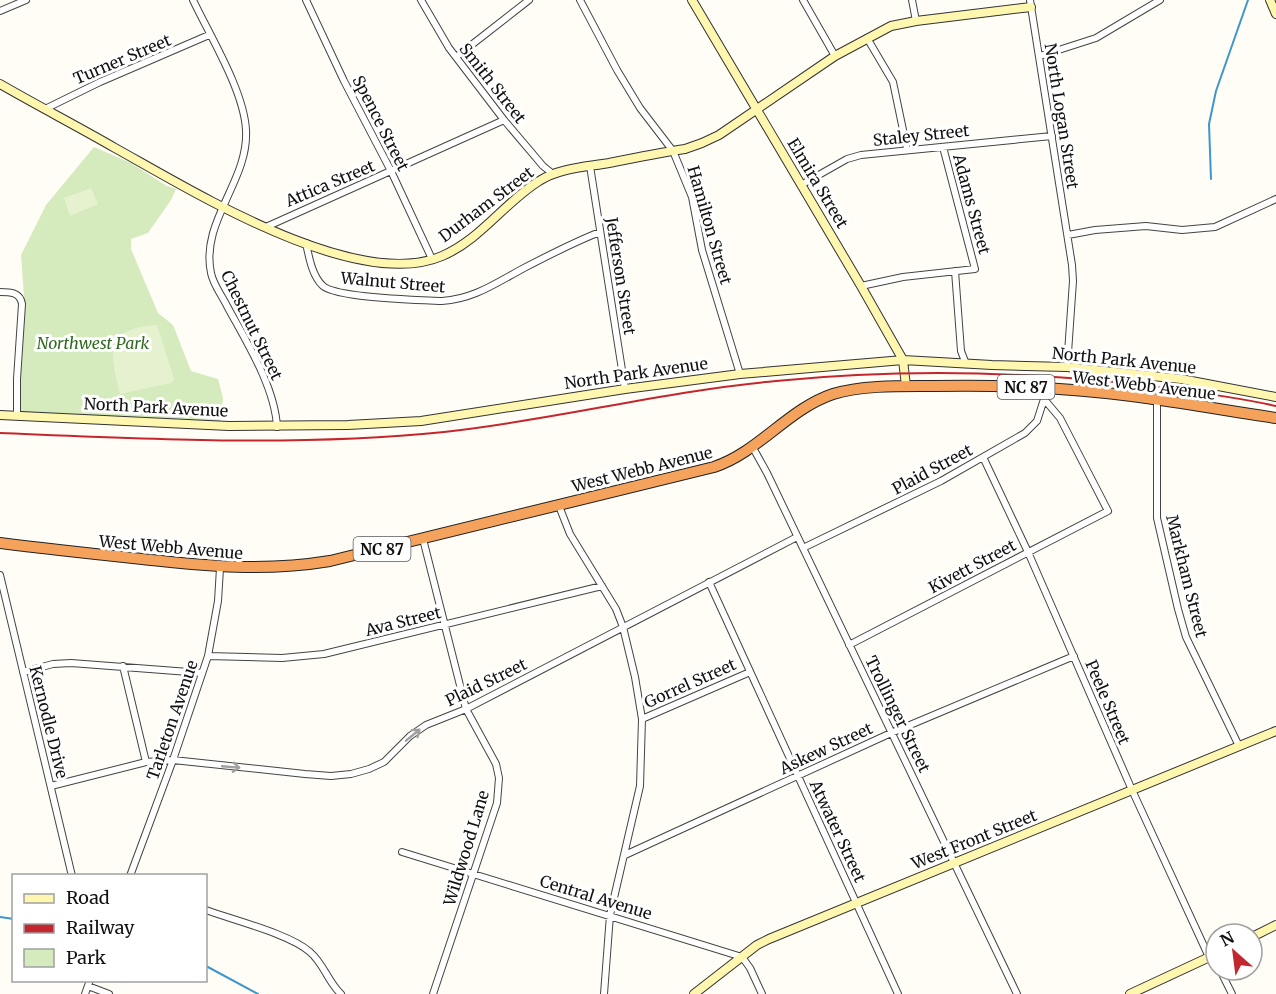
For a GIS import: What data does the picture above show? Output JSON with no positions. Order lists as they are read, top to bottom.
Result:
{
  "streets": {
    "highway": ["West Webb Avenue", "NC 87"],
    "street": [
      "Turner Street",
      "Smith Street",
      "North Logan Street",
      "Spence Street",
      "Staley Street",
      "Attica Street",
      "Elmira Street",
      "Durham Street",
      "Adams Street",
      "Hamilton Street",
      "Jefferson Street",
      "Walnut Street",
      "Chestnut Street",
      "North Park Avenue",
      "Plaid Street",
      "Kivett Street",
      "Markham Street",
      "Ava Street",
      "Gorrel Street",
      "Peele Street",
      "Trollinger Street",
      "Tarleton Avenue",
      "Kernodle Drive",
      "Askew Street",
      "Atwater Street",
      "West Front Street",
      "Wildwood Lane",
      "Central Avenue"
    ]
  },
  "crossings": [
    ["Turner Street", "Durham Street"],
    ["Turner Street", "Chestnut Street"],
    ["Smith Street", "Attica Street"],
    ["Smith Street", "Durham Street"],
    ["North Logan Street", "Staley Street"],
    ["North Logan Street", "Durham Street"],
    ["North Logan Street", "North Park Avenue"],
    ["Spence Street", "Attica Street"],
    ["Spence Street", "Durham Street"],
    ["Staley Street", "Elmira Street"],
    ["Staley Street", "Adams Street"],
    ["Attica Street", "Durham Street"],
    ["Elmira Street", "Durham Street"],
    ["Elmira Street", "North Park Avenue"],
    ["Elmira Street", "West Webb Avenue"],
    ["Durham Street", "Hamilton Street"],
    ["Durham Street", "Jefferson Street"],
    ["Durham Street", "Walnut Street"],
    ["Durham Street", "Chestnut Street"],
    ["Hamilton Street", "North Park Avenue"],
    ["Jefferson Street", "Walnut Street"],
    ["Jefferson Street", "North Park Avenue"],
    ["Chestnut Street", "North Park Avenue"],
    ["West Webb Avenue", "Plaid Street"],
    ["West Webb Avenue", "Kivett Street"],
    ["West Webb Avenue", "Markham Street"],
    ["West Webb Avenue", "Trollinger Street"],
    ["West Webb Avenue", "Tarleton Avenue"],
    ["West Webb Avenue", "Wildwood Lane"],
    ["Plaid Street", "Kivett Street"],
    ["Plaid Street", "Peele Street"],
    ["Plaid Street", "Trollinger Street"],
    ["Plaid Street", "Tarleton Avenue"],
    ["Plaid Street", "Kernodle Drive"],
    ["Plaid Street", "Atwater Street"],
    ["Plaid Street", "Wildwood Lane"],
    ["Kivett Street", "Peele Street"],
    ["Kivett Street", "Trollinger Street"],
    ["Markham Street", "West Front Street"],
    ["Ava Street", "Tarleton Avenue"],
    ["Ava Street", "Wildwood Lane"],
    ["Gorrel Street", "Atwater Street"],
    ["Peele Street", "Askew Street"],
    ["Peele Street", "West Front Street"],
    ["Trollinger Street", "Askew Street"],
    ["Trollinger Street", "West Front Street"],
    ["Askew Street", "Atwater Street"],
    ["Atwater Street", "West Front Street"],
    ["West Front Street", "Central Avenue"],
    ["Wildwood Lane", "Central Avenue"]
  ],
  "parks": ["Northwest Park"],
  "legend": ["Road", "Railway", "Park"],
  "north": "top left"
}
